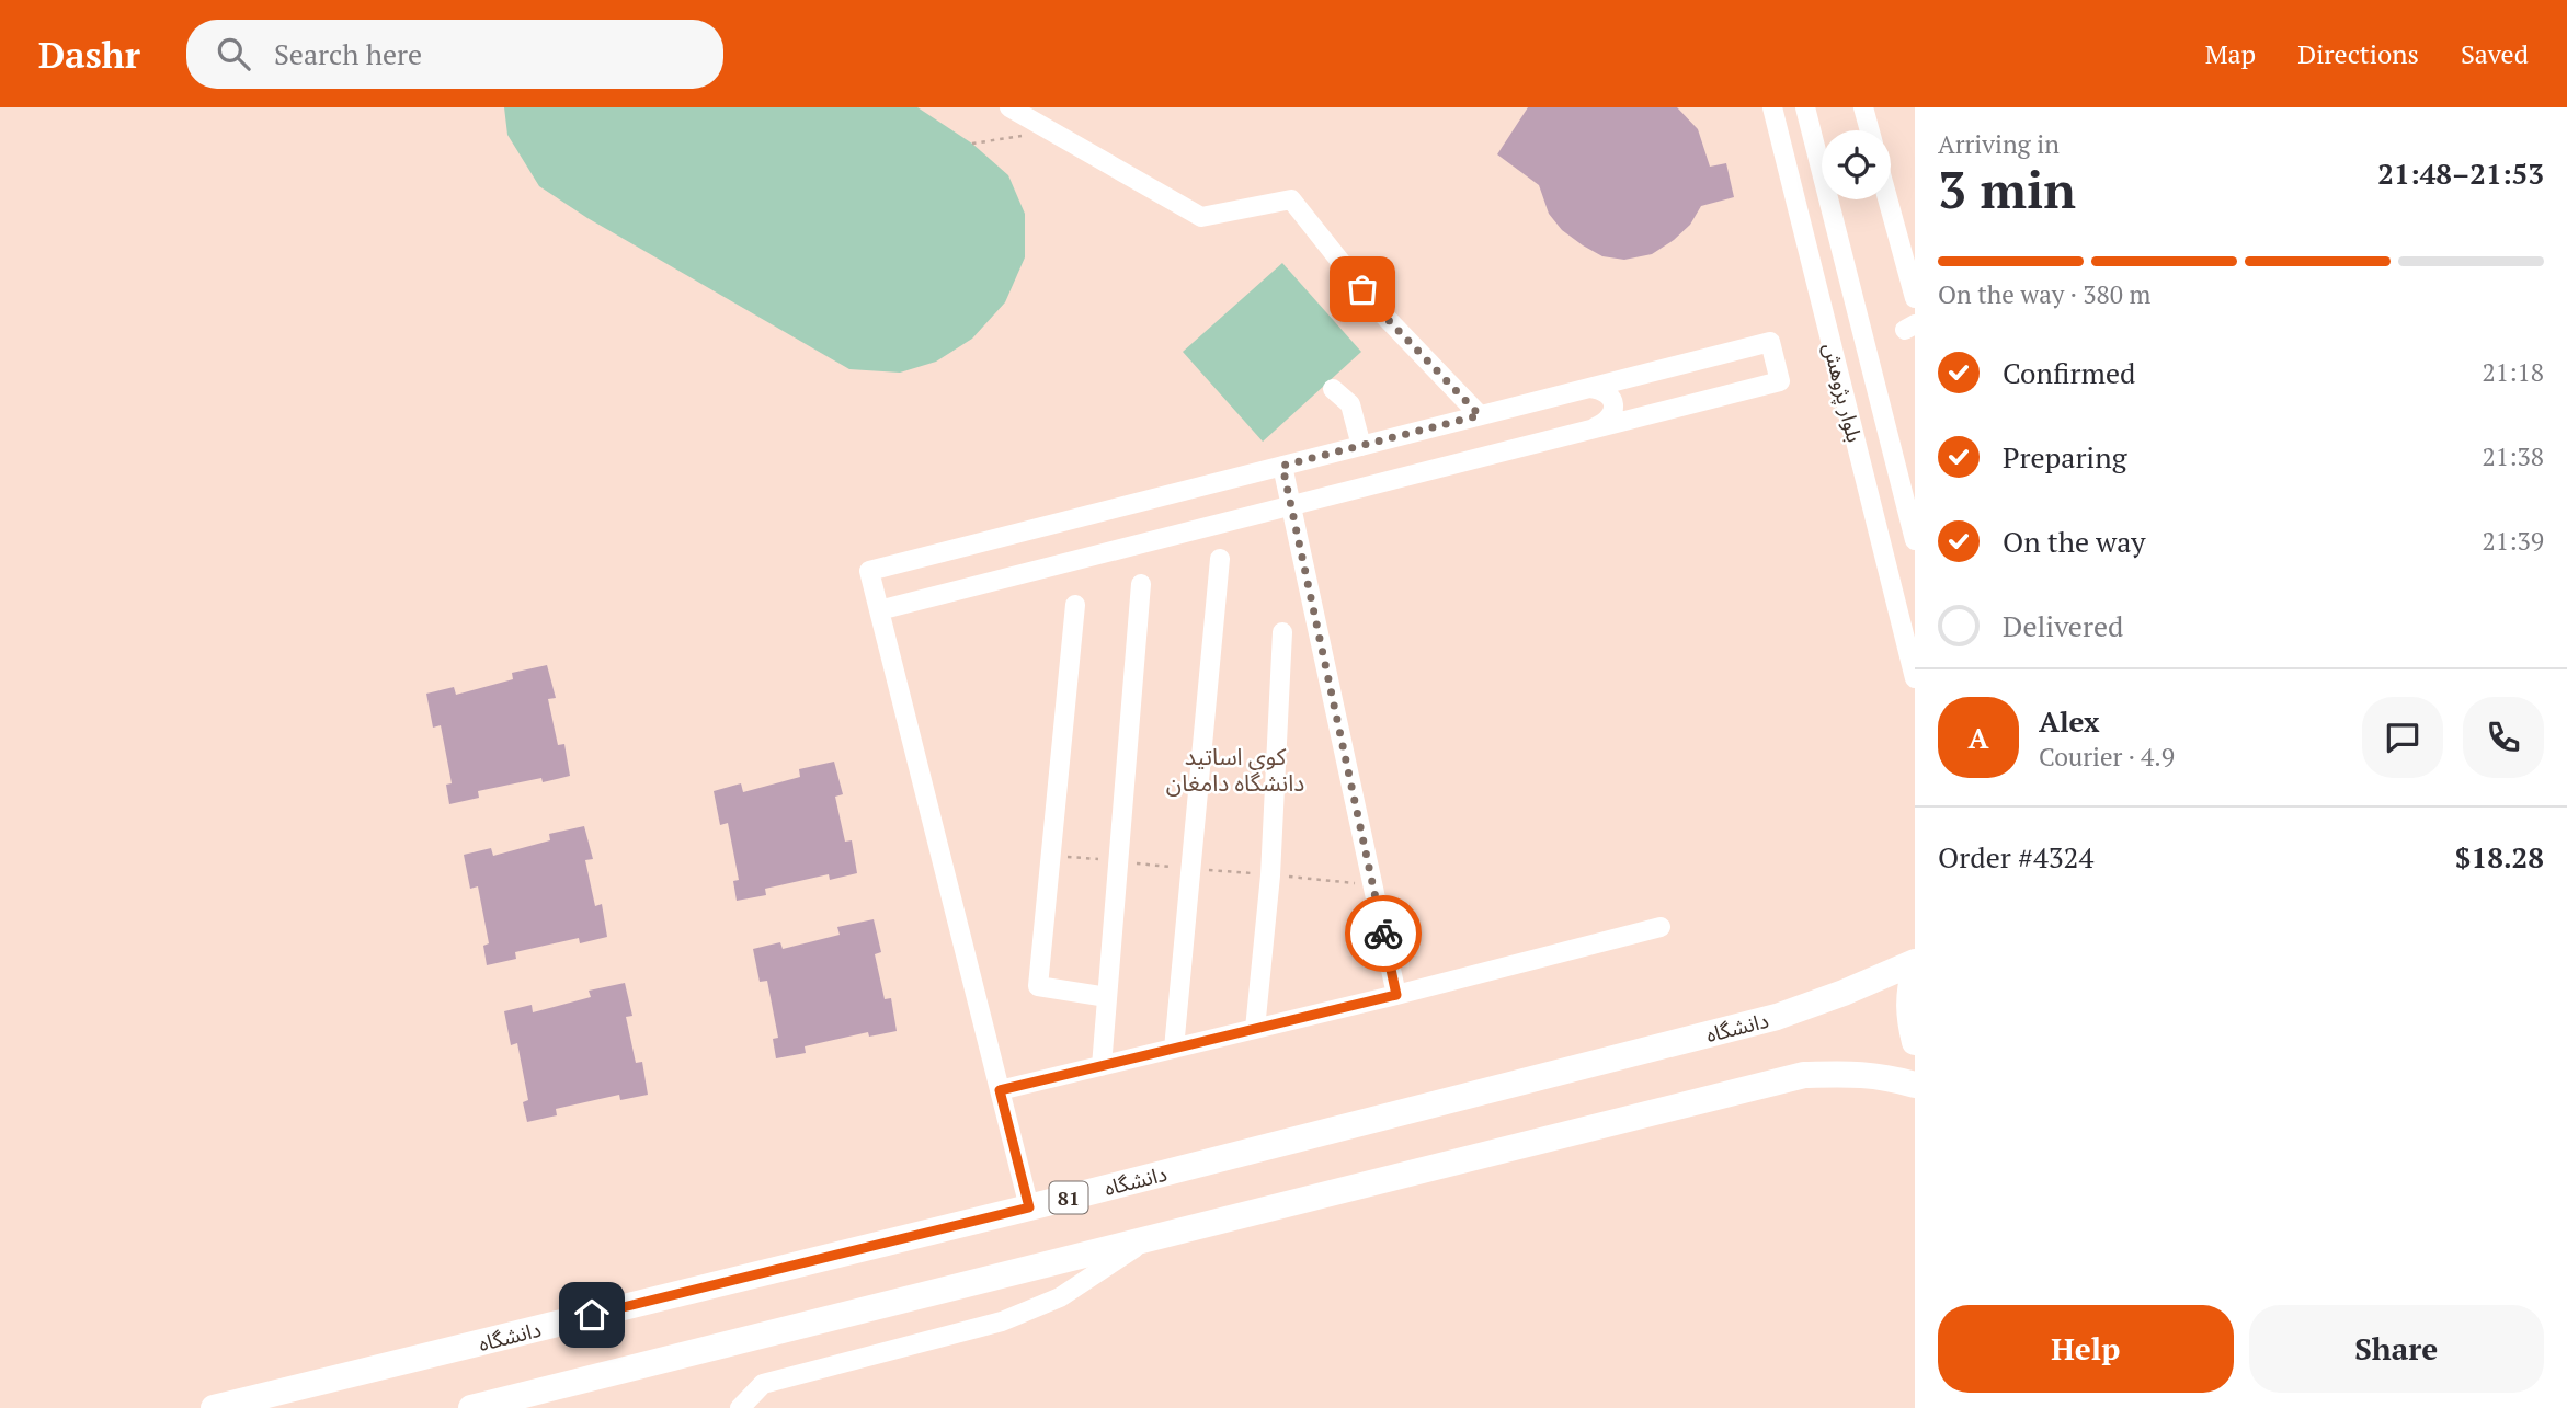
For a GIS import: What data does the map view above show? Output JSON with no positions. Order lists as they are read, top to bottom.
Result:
{
  "streets": {
    "highway": ["دانشگاه", "81"],
    "street": ["بلوار پژوهش"]
  },
  "districts": ["کوی اساتید دانشگاه دامغان"],
  "page": {
    "header": "Dashr",
    "search": "Search here",
    "nav": ["Map", "Directions", "Saved"],
    "heading": ["3 min", "Arriving in", "21:48–21:53"],
    "panel": [
      "Alex",
      "Courier · 4.9",
      "Order #4324",
      "$18.28"
    ],
    "bar": "On the way · 380 m",
    "list": [
      ["Confirmed", "21:18"],
      ["Preparing", "21:38"],
      ["On the way", "21:39"],
      "Delivered"
    ],
    "round": "A",
    "buttons": ["Help", "Share"]
  }
}
